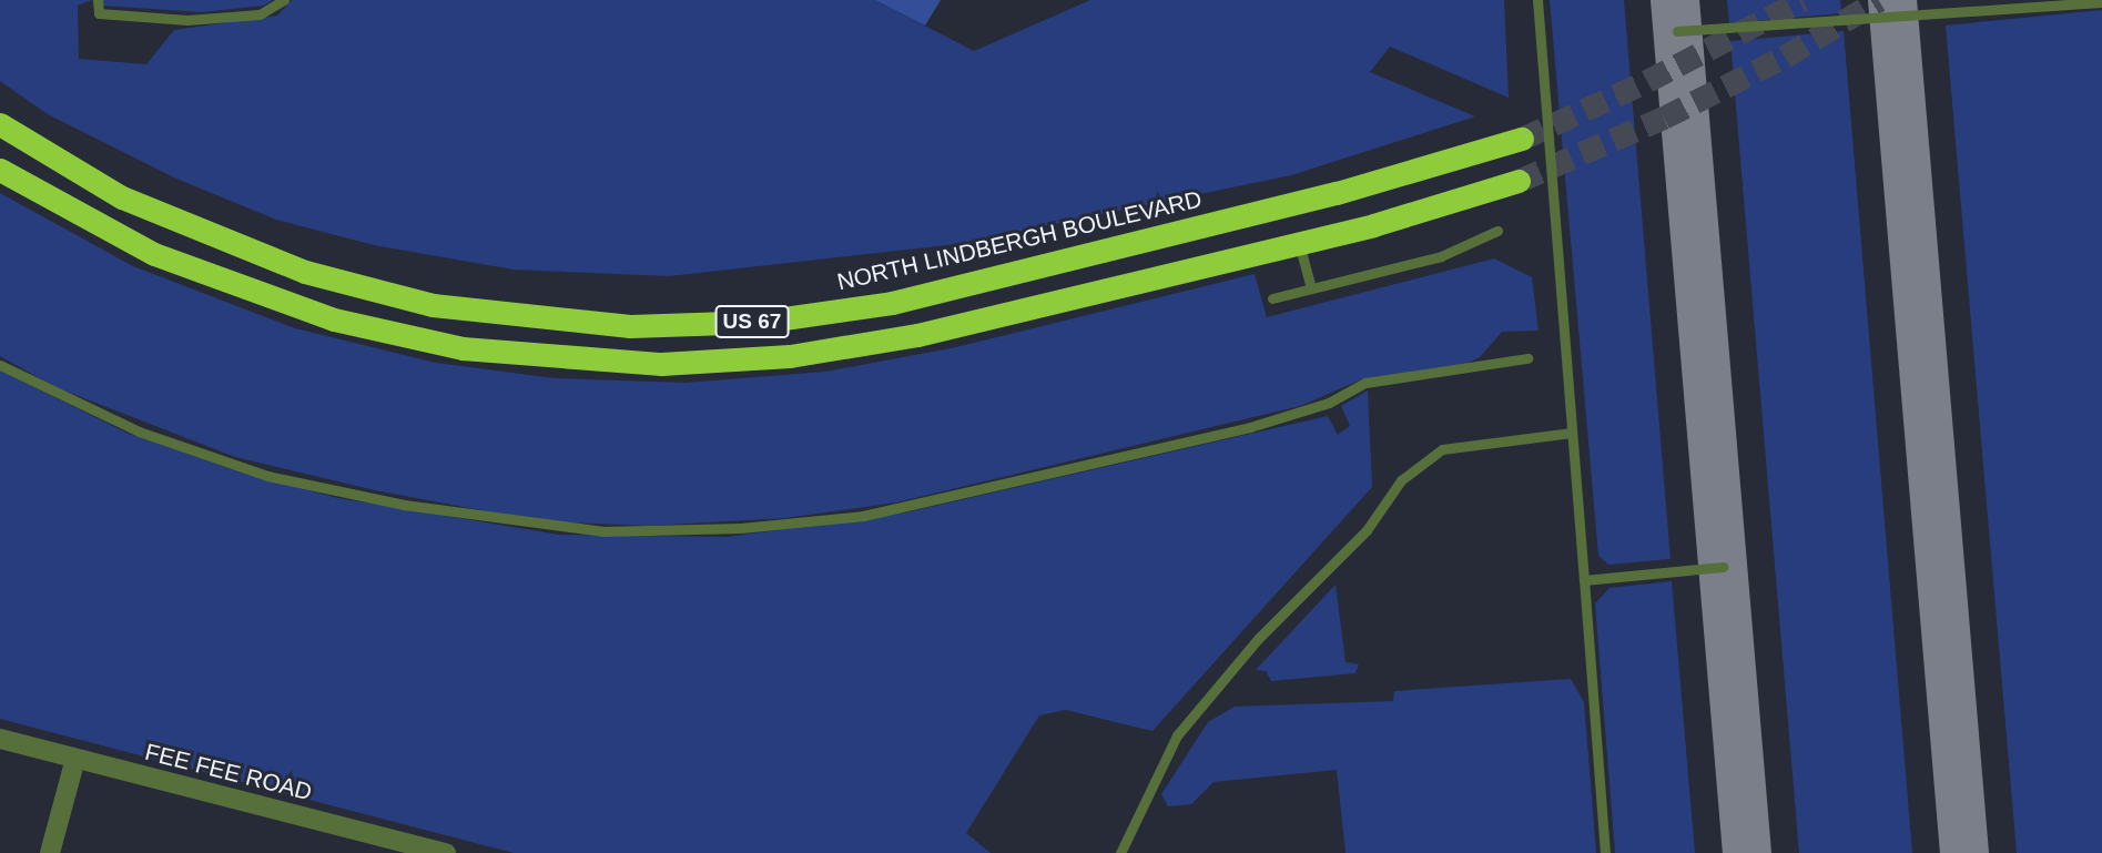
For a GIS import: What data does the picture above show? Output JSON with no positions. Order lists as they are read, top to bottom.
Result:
{
  "streets": {
    "highway": ["NORTH LINDBERGH BOULEVARD", "US 67"],
    "street": ["FEE FEE ROAD"]
  }
}
